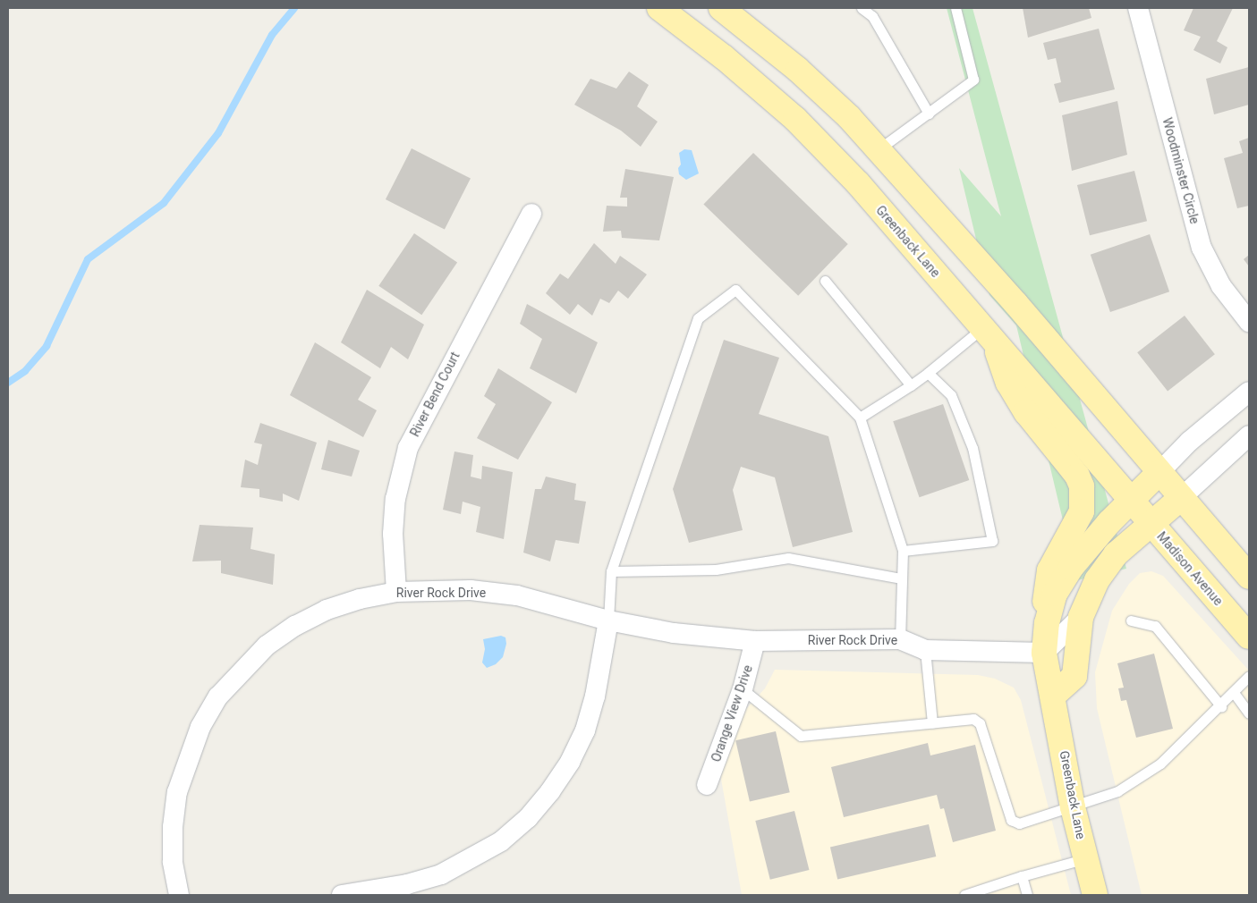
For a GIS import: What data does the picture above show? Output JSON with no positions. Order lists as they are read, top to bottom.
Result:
{
  "streets": {
    "main road": ["Greenback Lane", "Madison Avenue"],
    "street": [
      "Woodminster Circle",
      "River Bend Court",
      "River Rock Drive",
      "Orange View Drive"
    ]
  },
  "crossings": [
    ["Greenback Lane", "Madison Avenue"],
    ["Greenback Lane", "River Rock Drive"],
    ["River Bend Court", "River Rock Drive"],
    ["River Rock Drive", "Orange View Drive"]
  ]
}
